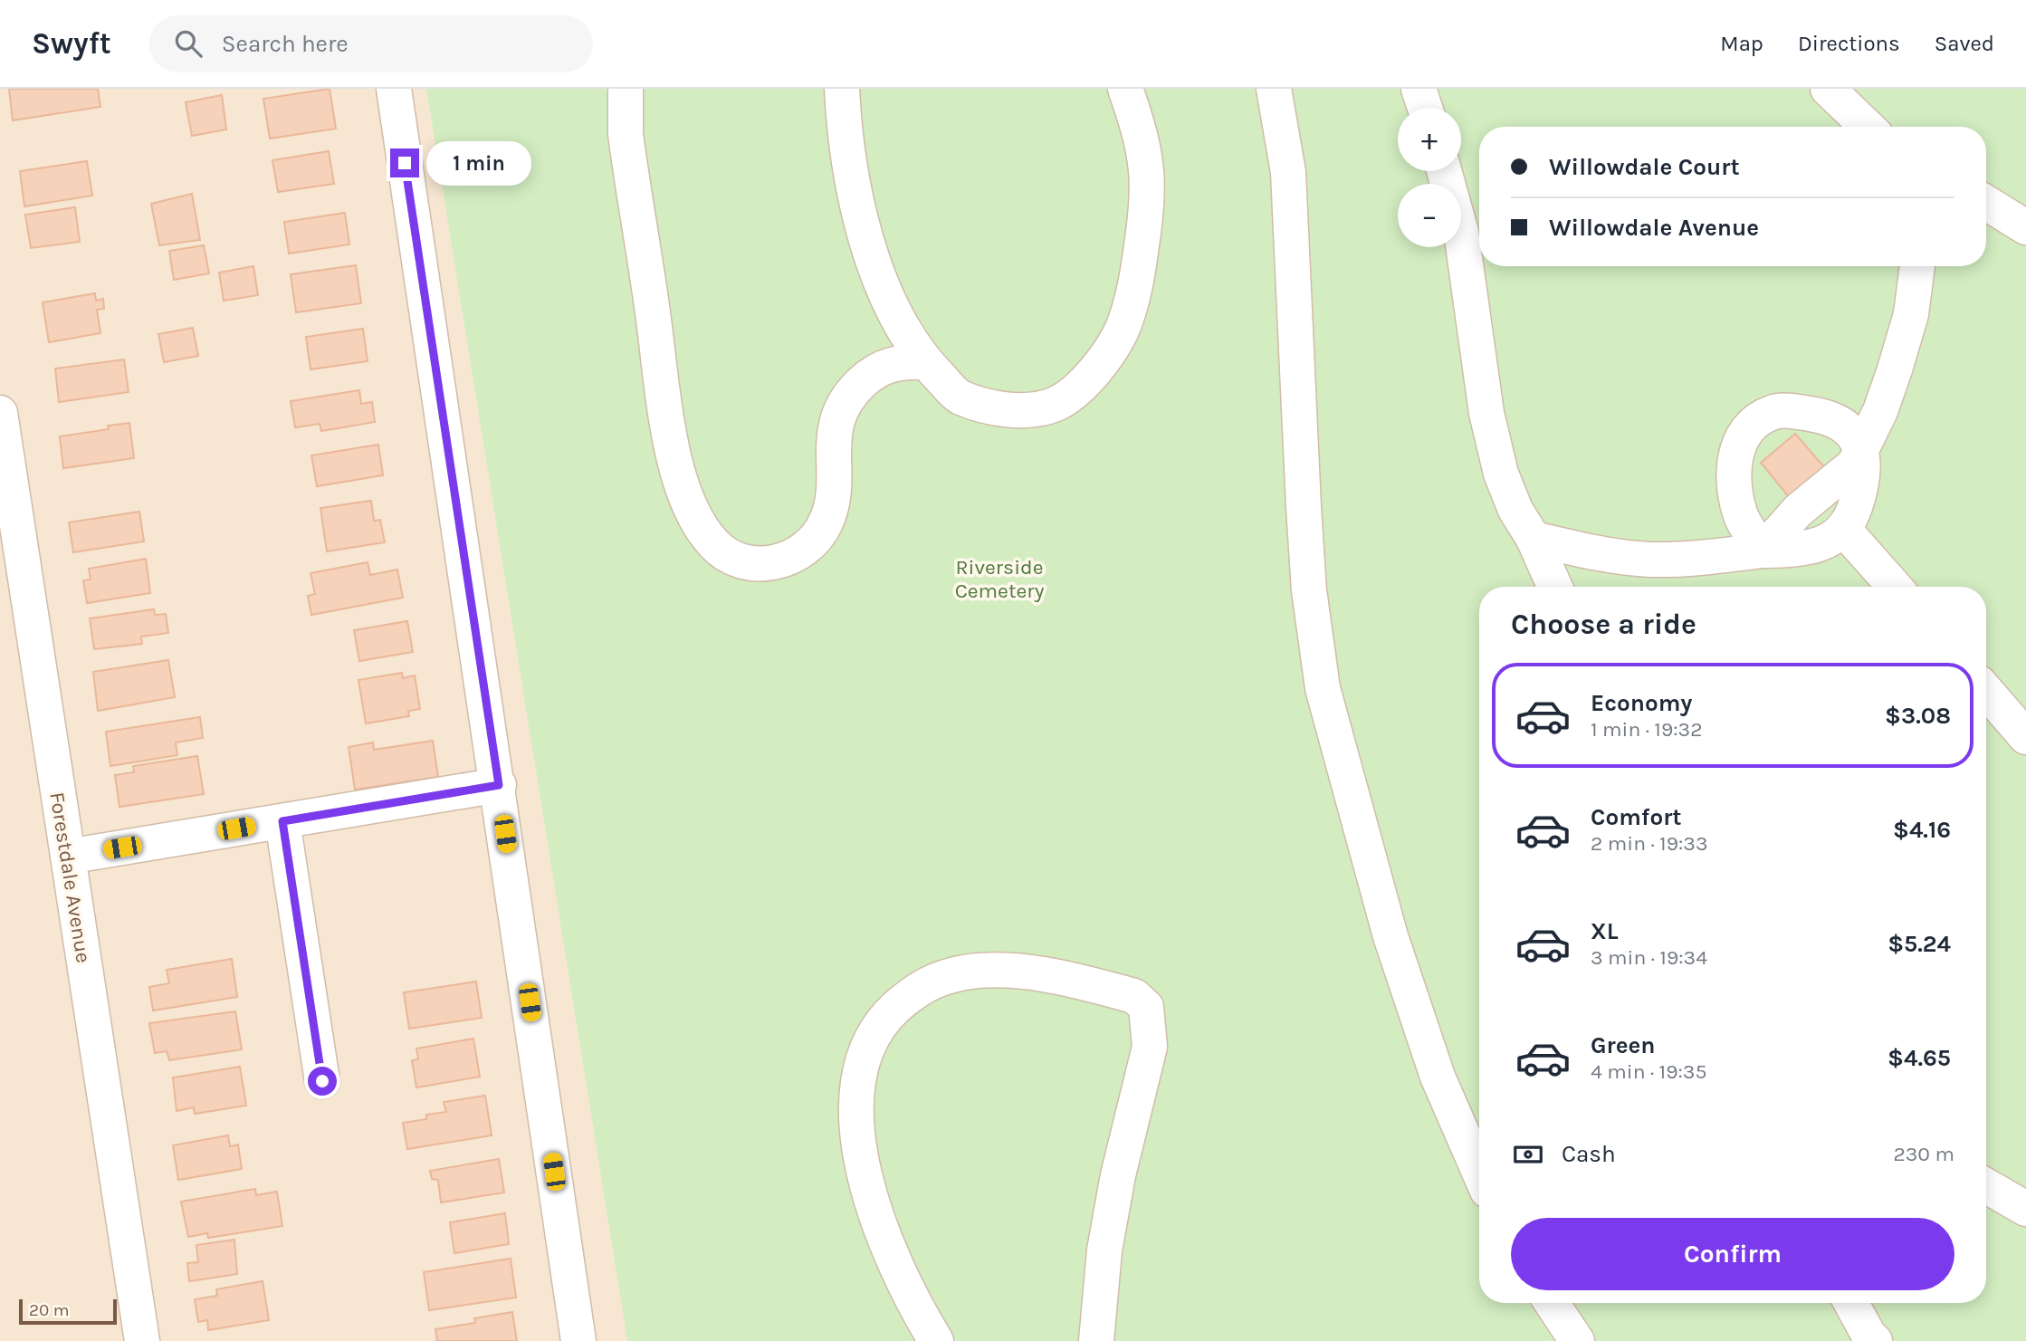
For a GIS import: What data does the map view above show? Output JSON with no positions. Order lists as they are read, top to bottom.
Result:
{
  "streets": {
    "street": ["Forestdale Avenue"]
  },
  "parks": ["Riverside Cemetery"],
  "scale_bar": "20 m",
  "page": {
    "header": "Swyft",
    "search": "Search here",
    "nav": ["Map", "Directions", "Saved"],
    "map_buttons": ["+", "−"],
    "banner": ["Willowdale Court", "Willowdale Avenue"],
    "bubble": "1 min",
    "heading": "Choose a ride",
    "list": [
      {
        "name": "Economy",
        "note": "1 min · 19:32",
        "value": "$3.08"
      },
      {
        "name": "Comfort",
        "note": "2 min · 19:33",
        "value": "$4.16"
      },
      {
        "name": "XL",
        "note": "3 min · 19:34",
        "value": "$5.24"
      },
      {
        "name": "Green",
        "note": "4 min · 19:35",
        "value": "$4.65"
      }
    ],
    "pay": ["Cash", "230 m"],
    "buttons": "Confirm",
    "scale": "20 m"
  }
}
